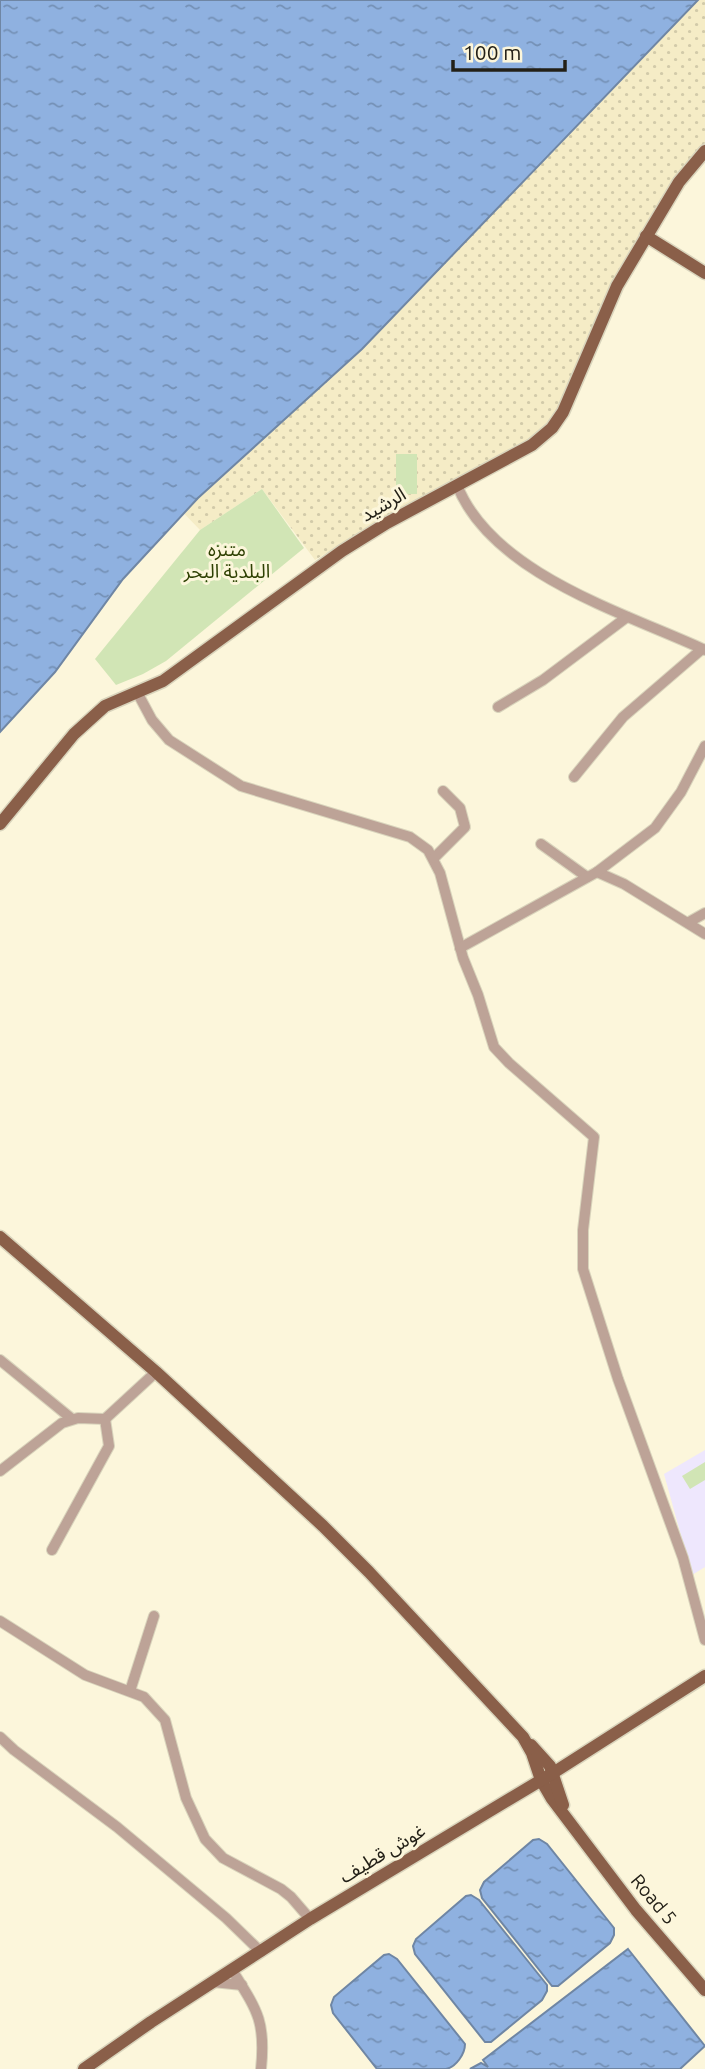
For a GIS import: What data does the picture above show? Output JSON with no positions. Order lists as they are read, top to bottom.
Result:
{
  "streets": {
    "main road": ["الرشيد", "غوش قطيف", "Road 5"]
  },
  "crossings": [
    ["غوش قطيف", "Road 5"]
  ],
  "parks": ["متنزه البلدية البحر"],
  "scale_bar": "100 m"
}
